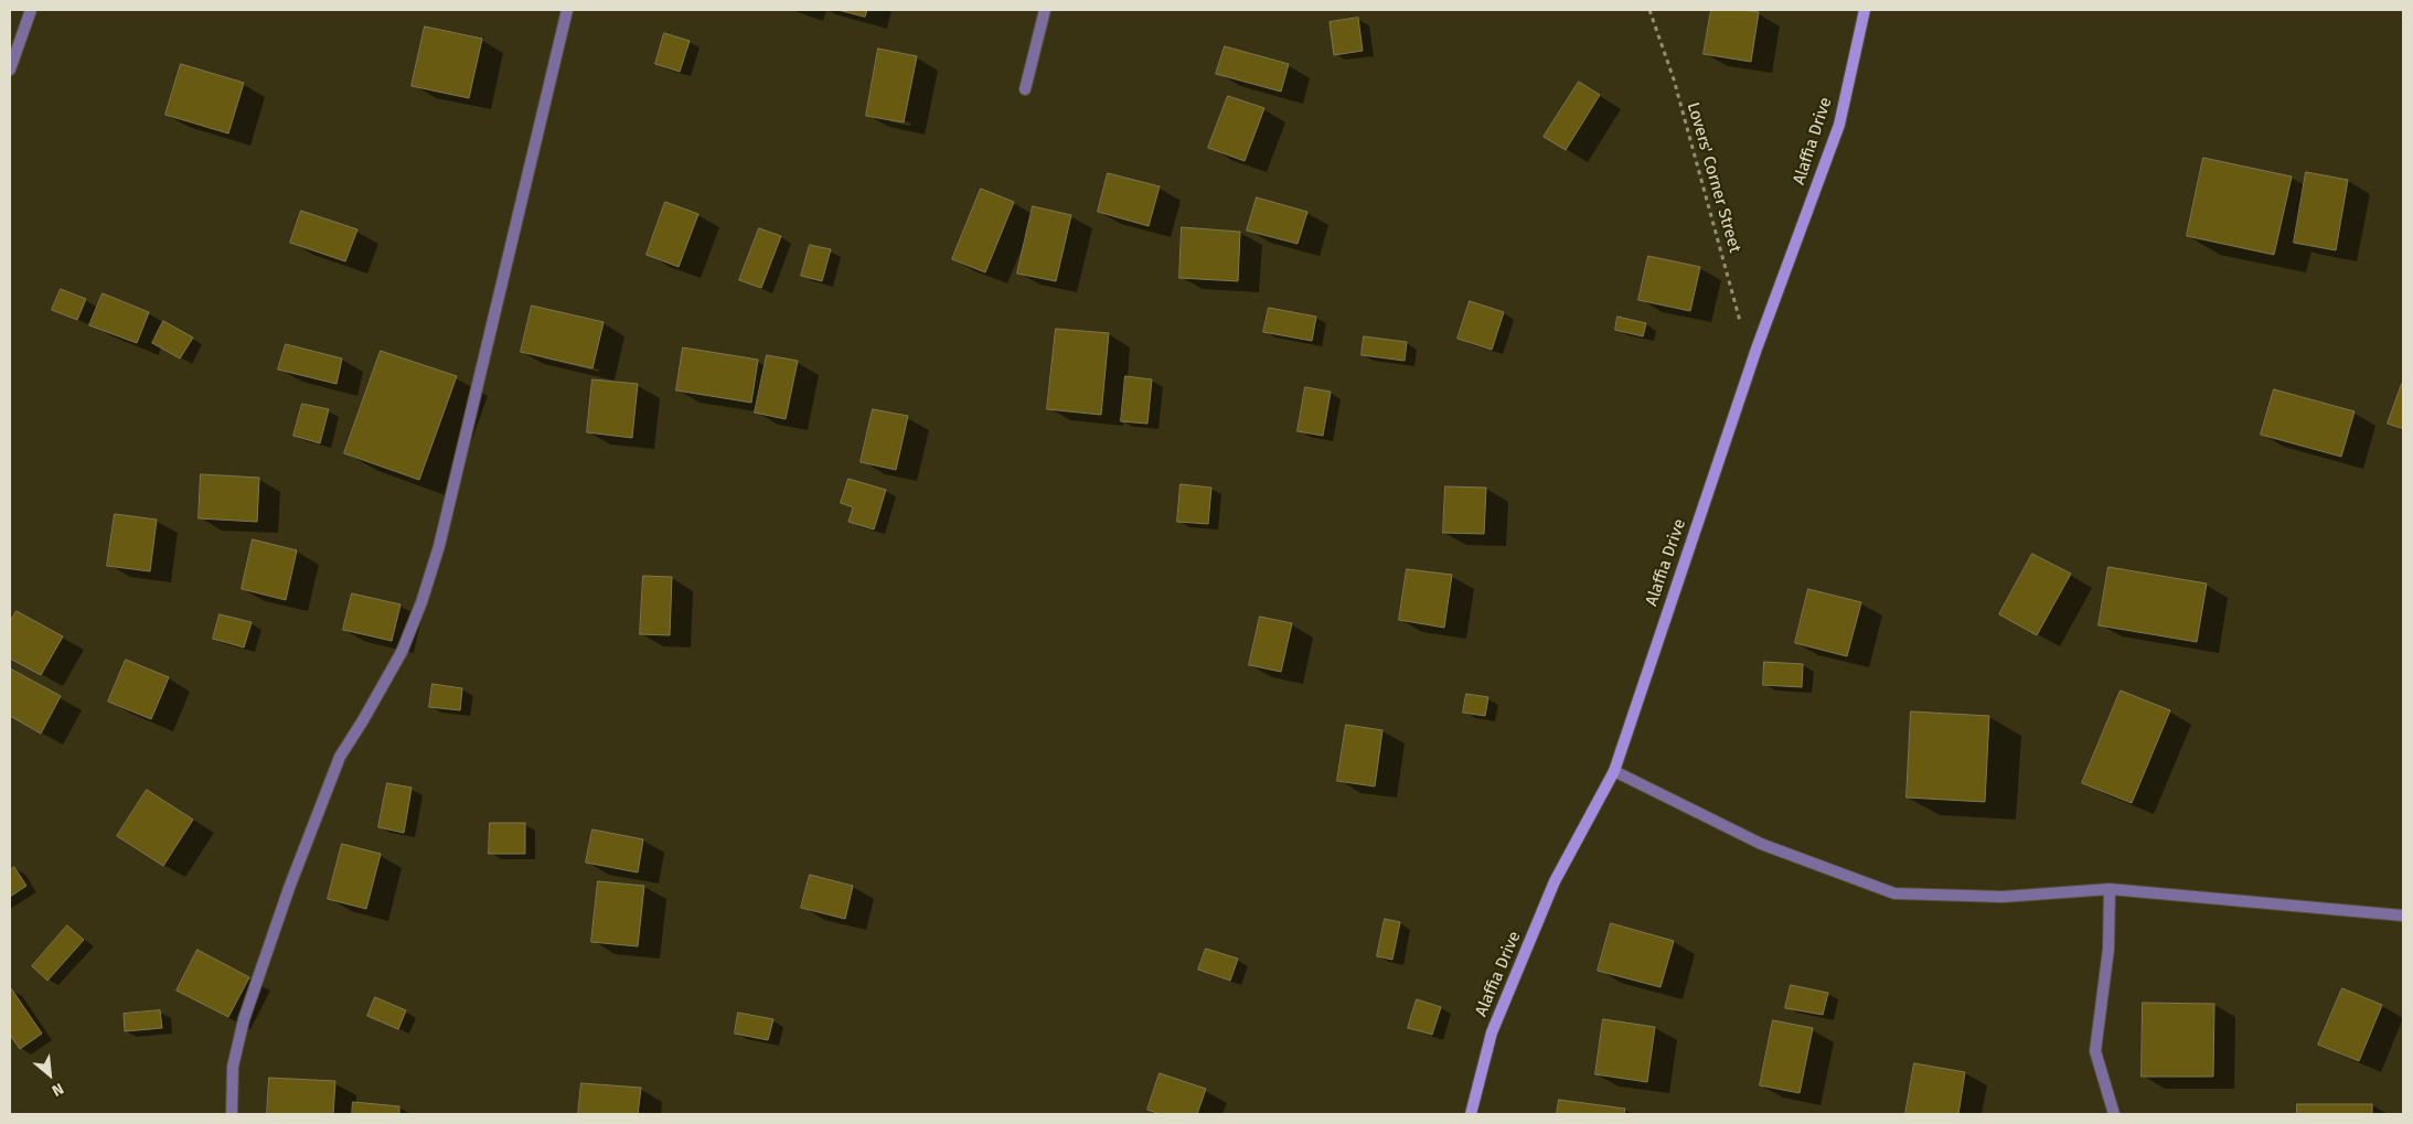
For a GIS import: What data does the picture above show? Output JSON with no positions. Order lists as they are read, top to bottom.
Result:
{
  "streets": {
    "street": ["Alaffia Drive"],
    "path": ["Lovers' Corner Street"]
  },
  "crossings": [
    ["Alaffia Drive", "Lovers' Corner Street"]
  ],
  "north": "bottom right"
}
